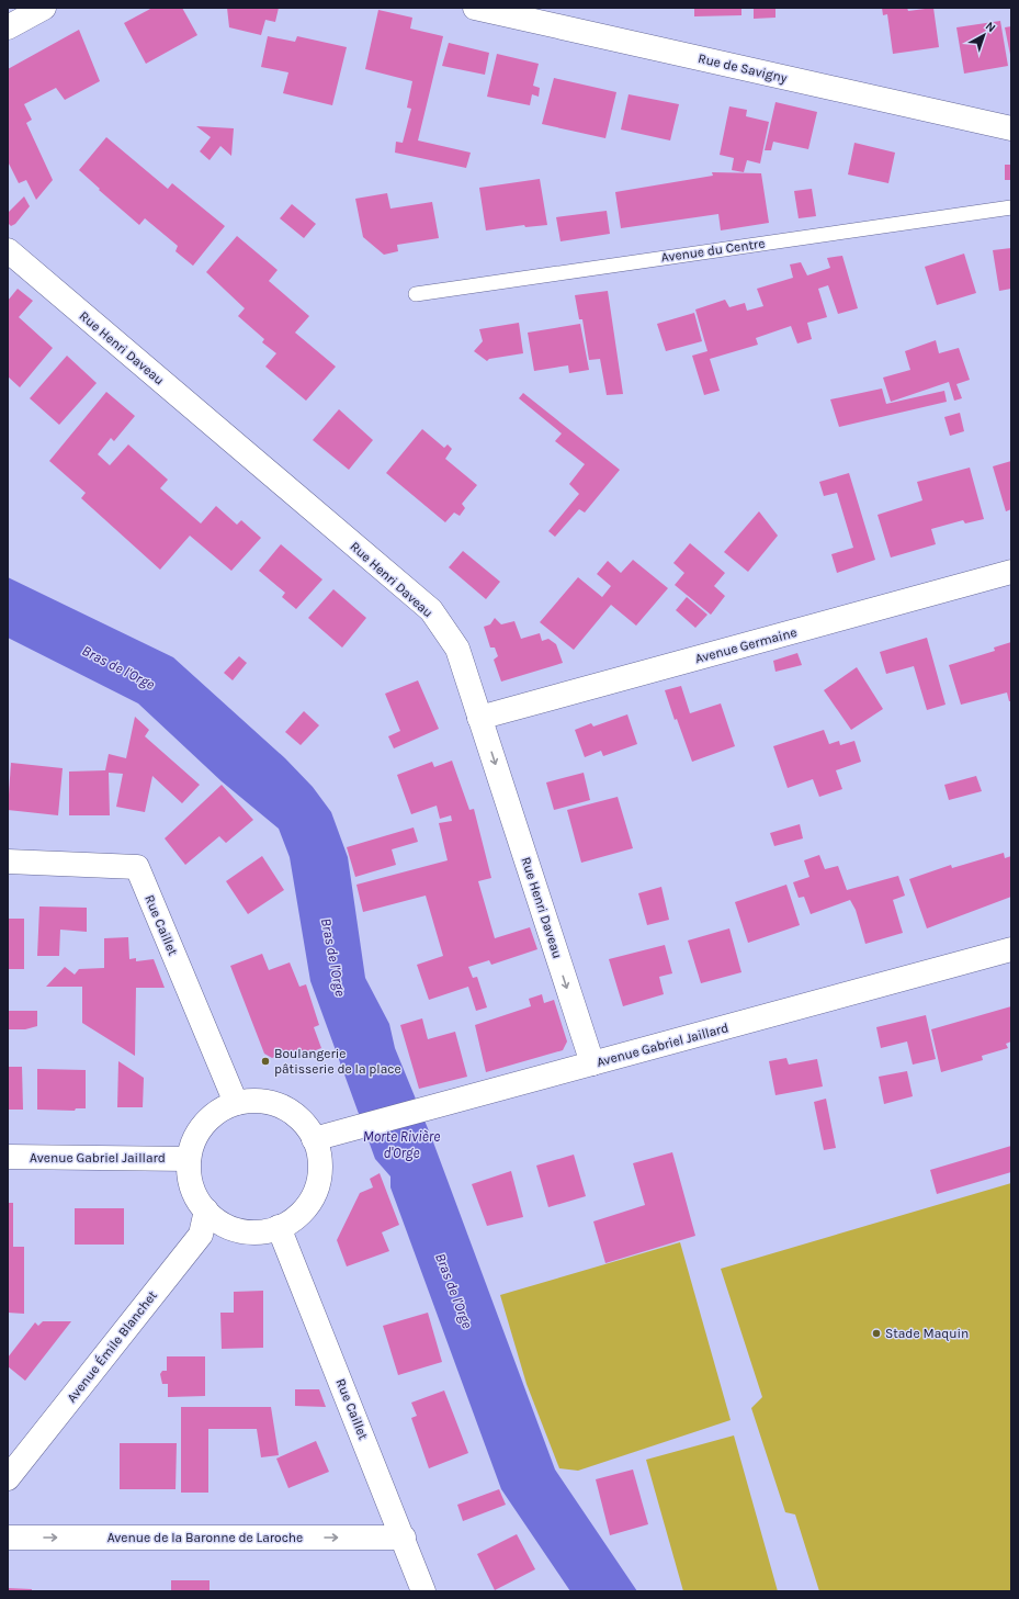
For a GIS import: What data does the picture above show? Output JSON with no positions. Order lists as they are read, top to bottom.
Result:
{
  "streets": {
    "street": [
      "Rue de Savigny",
      "Rue Henri Daveau",
      "Avenue Germaine",
      "Rue Caillet",
      "Avenue Gabriel Jaillard",
      "Avenue Émile Blanchet",
      "Avenue de la Baronne de Laroche"
    ],
    "lane": ["Avenue du Centre"]
  },
  "crossings": [
    ["Rue Henri Daveau", "Avenue Germaine"],
    ["Rue Henri Daveau", "Avenue Gabriel Jaillard"],
    ["Rue Caillet", "Avenue Gabriel Jaillard"],
    ["Rue Caillet", "Avenue Émile Blanchet"],
    ["Rue Caillet", "Avenue de la Baronne de Laroche"],
    ["Avenue Gabriel Jaillard", "Avenue Émile Blanchet"]
  ],
  "one_way": ["Avenue de la Baronne de Laroche"],
  "water": ["Bras de l'Orge", "Morte Rivière d'Orge"],
  "places": ["Boulangerie pâtisserie de la place", "Stade Maquin"],
  "north": "top right"
}
